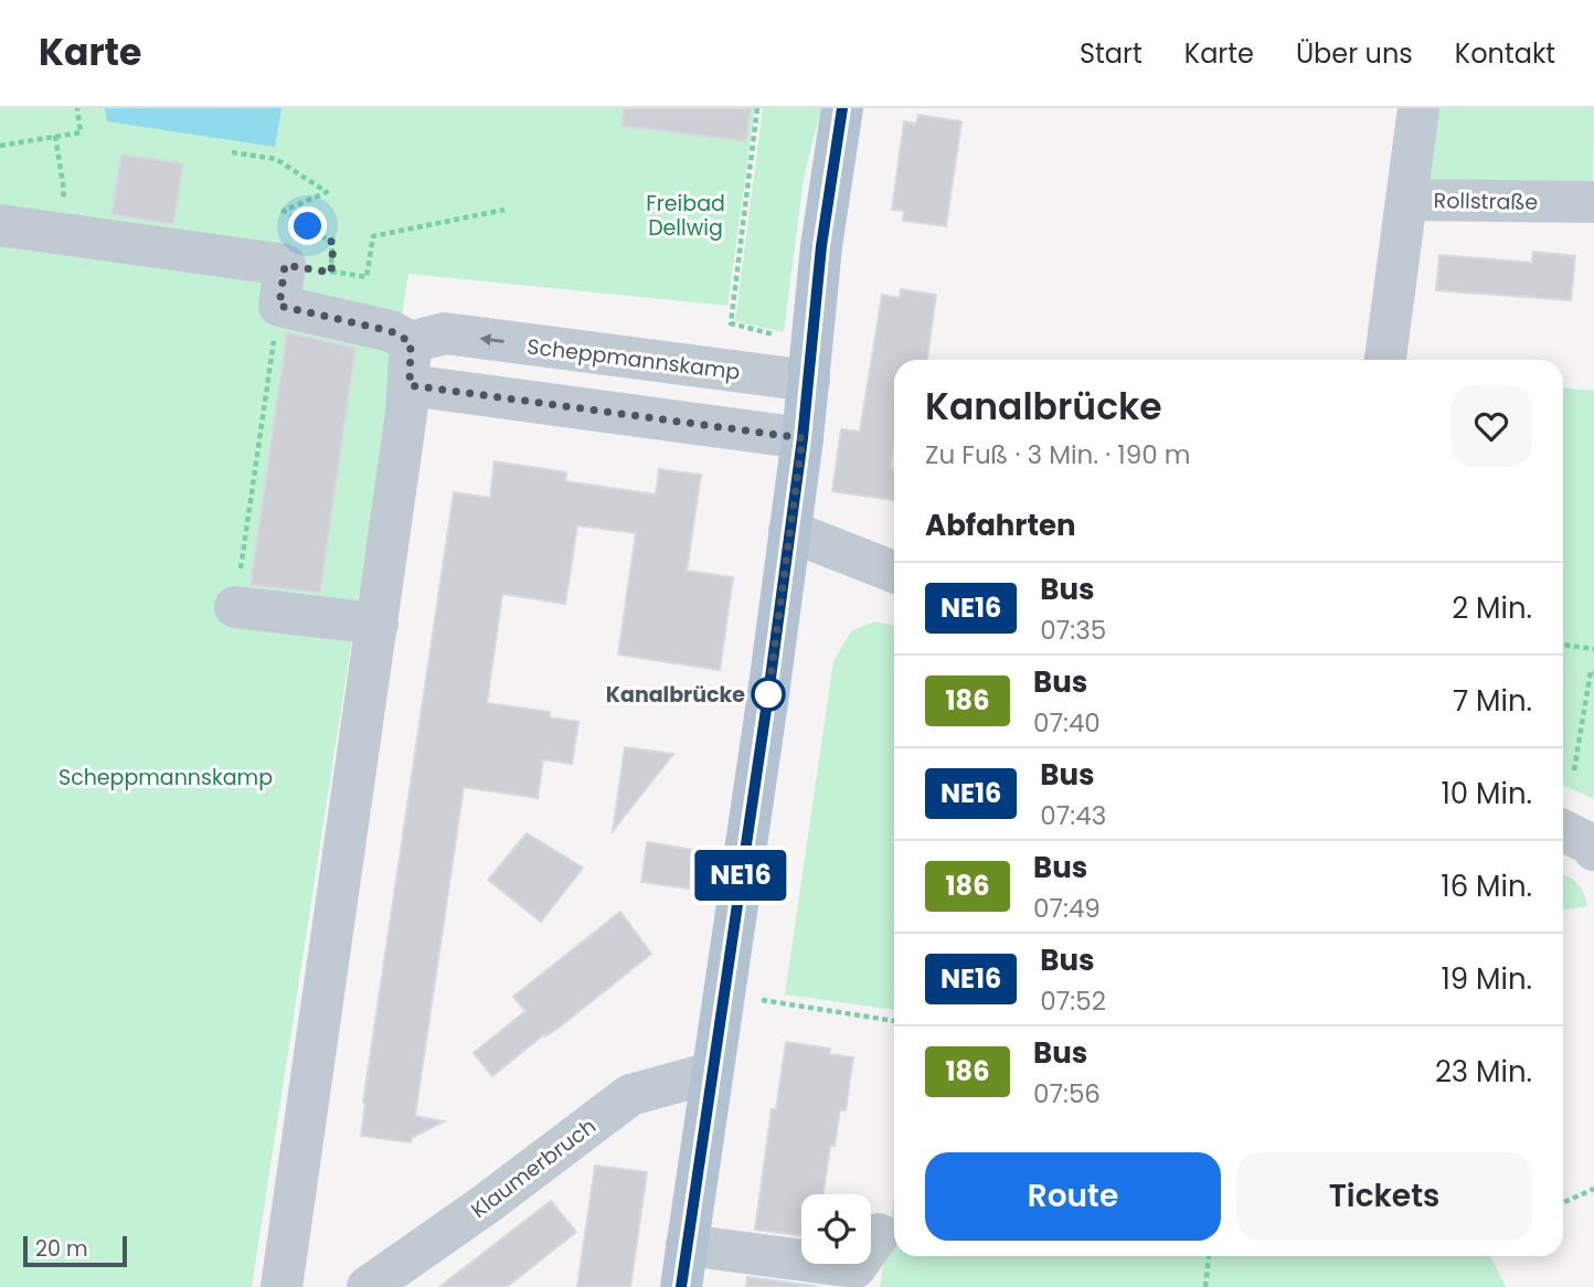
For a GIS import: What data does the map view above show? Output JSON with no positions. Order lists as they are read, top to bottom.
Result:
{
  "streets": {
    "street": ["Rollstraße", "Scheppmannskamp", "Klaumerbruch"]
  },
  "parks": ["Freibad Dellwig", "Scheppmannskamp"],
  "places": ["Kanalbrücke"],
  "lines": ["bus line NE16"],
  "scale_bar": "20 m",
  "page": {
    "header": "Karte",
    "nav": [
      "Start",
      "Karte",
      "Über uns",
      "Kontakt"
    ],
    "on_map": "NE16",
    "heading": [
      ["Kanalbrücke", "Zu Fuß · 3 Min. · 190 m"],
      "Abfahrten"
    ],
    "list": [
      {
        "mark": "NE16",
        "name": "Bus",
        "note": "07:35",
        "value": "2 Min."
      },
      {
        "mark": "186",
        "name": "Bus",
        "note": "07:40",
        "value": "7 Min."
      },
      {
        "mark": "NE16",
        "name": "Bus",
        "note": "07:43",
        "value": "10 Min."
      },
      {
        "mark": "186",
        "name": "Bus",
        "note": "07:49",
        "value": "16 Min."
      },
      {
        "mark": "NE16",
        "name": "Bus",
        "note": "07:52",
        "value": "19 Min."
      },
      {
        "mark": "186",
        "name": "Bus",
        "note": "07:56",
        "value": "23 Min."
      }
    ],
    "buttons": ["Route", "Tickets"],
    "scale": "20 m"
  }
}
